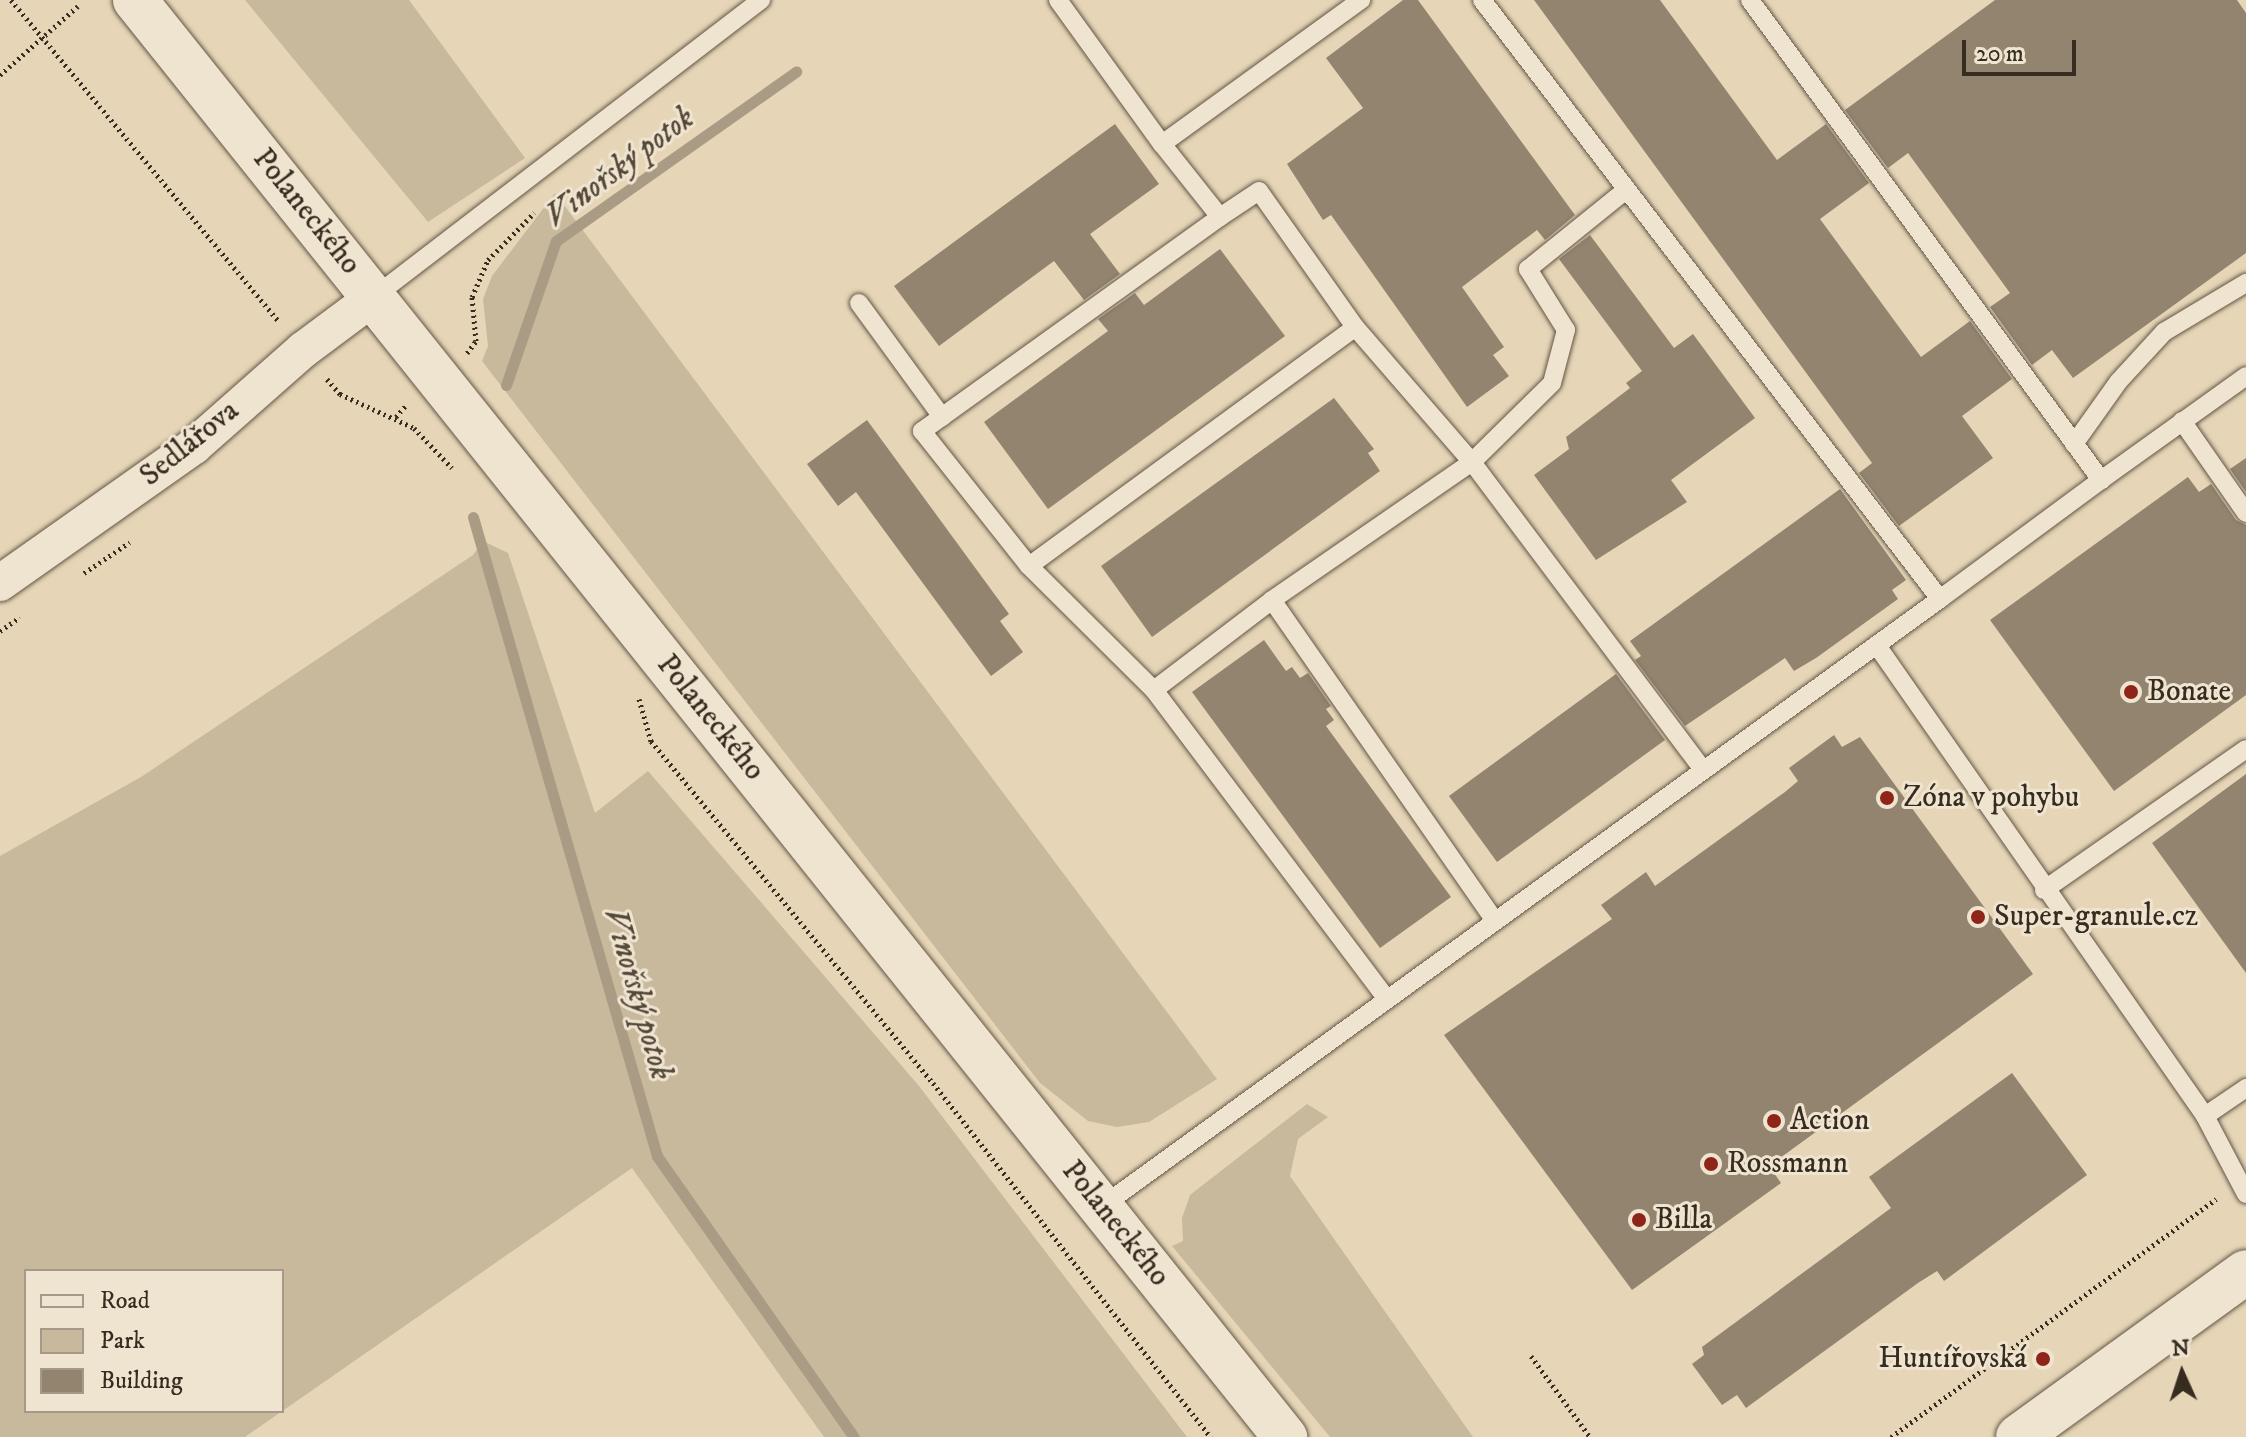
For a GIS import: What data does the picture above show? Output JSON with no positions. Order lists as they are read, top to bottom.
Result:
{
  "streets": {
    "street": ["Polaneckého", "Sedlářova"]
  },
  "crossings": [
    ["Polaneckého", "Sedlářova"]
  ],
  "water": ["Vinořský potok"],
  "places": [
    "Bonate",
    "Zóna v pohybu",
    "Super-granule.cz",
    "Action",
    "Rossmann",
    "Billa",
    "Huntířovská"
  ],
  "legend": ["Road", "Park", "Building"],
  "scale_bar": "20 m",
  "north": "top"
}
